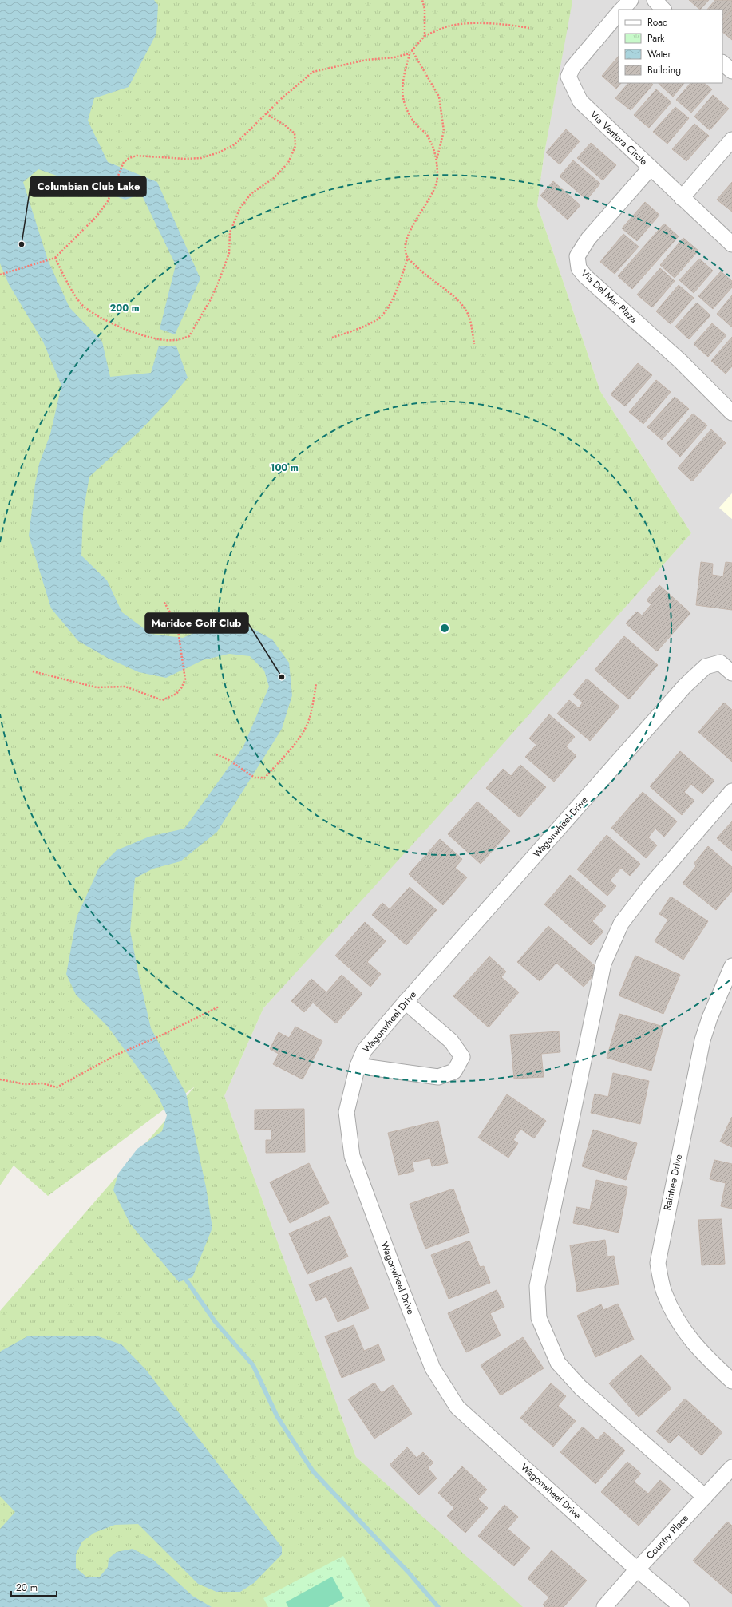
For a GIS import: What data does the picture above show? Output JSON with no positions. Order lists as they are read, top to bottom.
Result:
{
  "streets": {
    "street": [
      "Via Ventura Circle",
      "Via Del Mar Plaza",
      "Wagonwheel Drive",
      "Raintree Drive",
      "Country Place"
    ]
  },
  "crossings": [
    ["Via Ventura Circle", "Via Del Mar Plaza"],
    ["Wagonwheel Drive", "Country Place"]
  ],
  "places": ["Columbian Club Lake", "Maridoe Golf Club"],
  "legend": [
    "Road",
    "Park",
    "Water",
    "Building"
  ],
  "scale_bar": "20 m",
  "rings": ["200 m", "100 m"]
}
